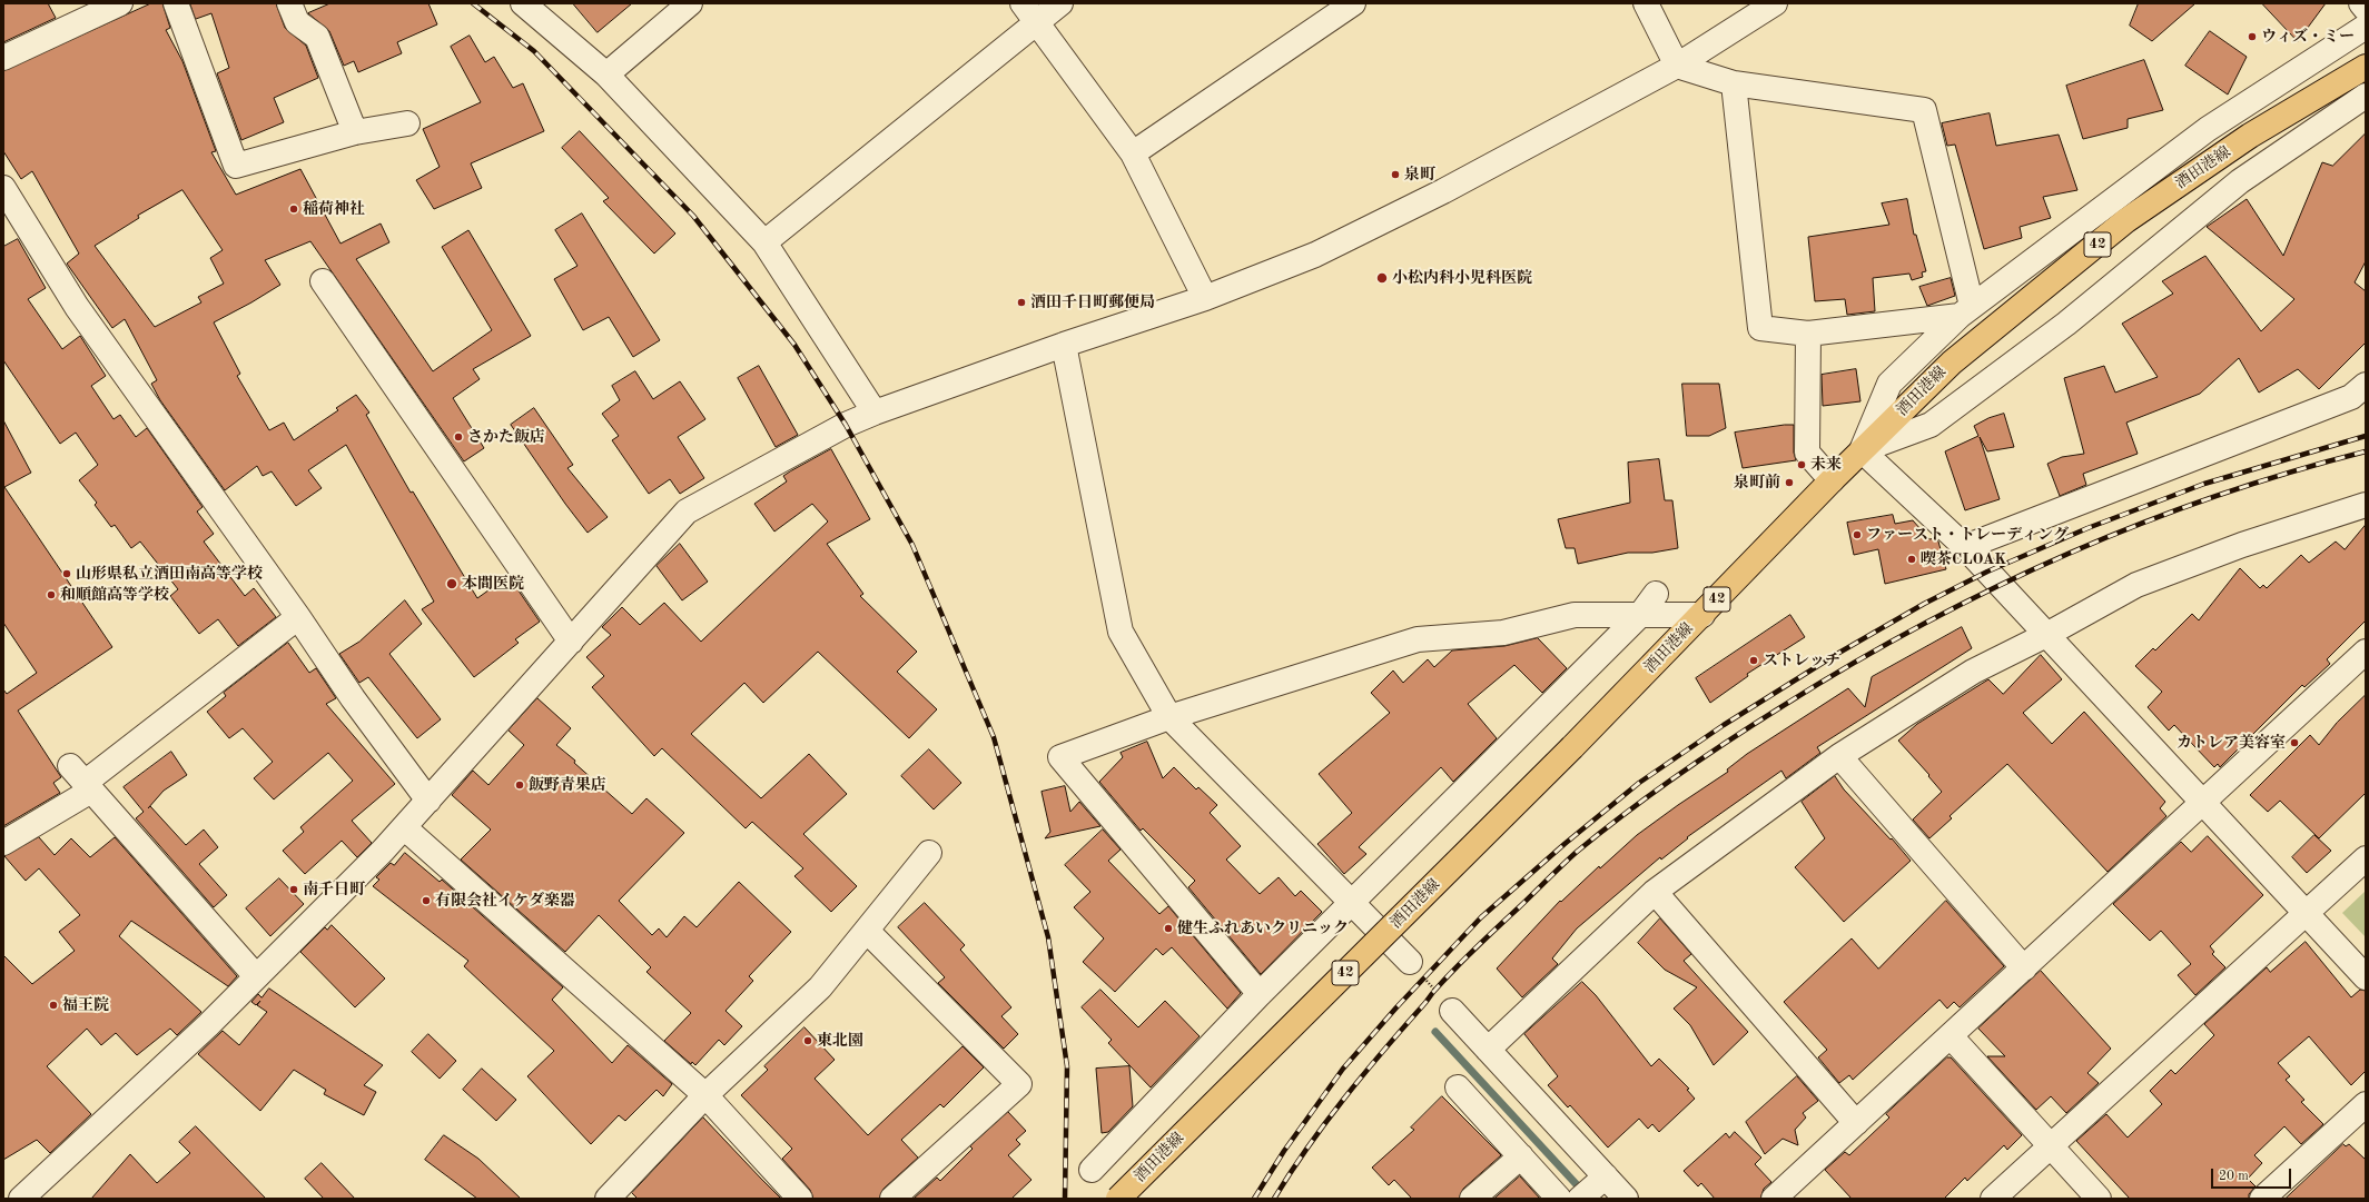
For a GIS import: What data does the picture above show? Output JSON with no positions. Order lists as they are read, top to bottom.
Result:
{
  "streets": {
    "main road": ["酒田港線", "42"]
  },
  "places": [
    "ウィズ・ミー",
    "泉町",
    "稲荷神社",
    "小松内科小児科医院",
    "酒田千日町郵便局",
    "さかた飯店",
    "未来",
    "泉町前",
    "ファースト・トレーディング",
    "喫茶CLOAK",
    "山形県私立酒田南高等学校",
    "本間医院",
    "和順館高等学校",
    "ストレッチ",
    "カトレア美容室",
    "飯野青果店",
    "南千日町",
    "有限会社イケダ楽器",
    "健生ふれあいクリニック",
    "福王院",
    "東北園"
  ],
  "scale_bar": "20 m"
}
